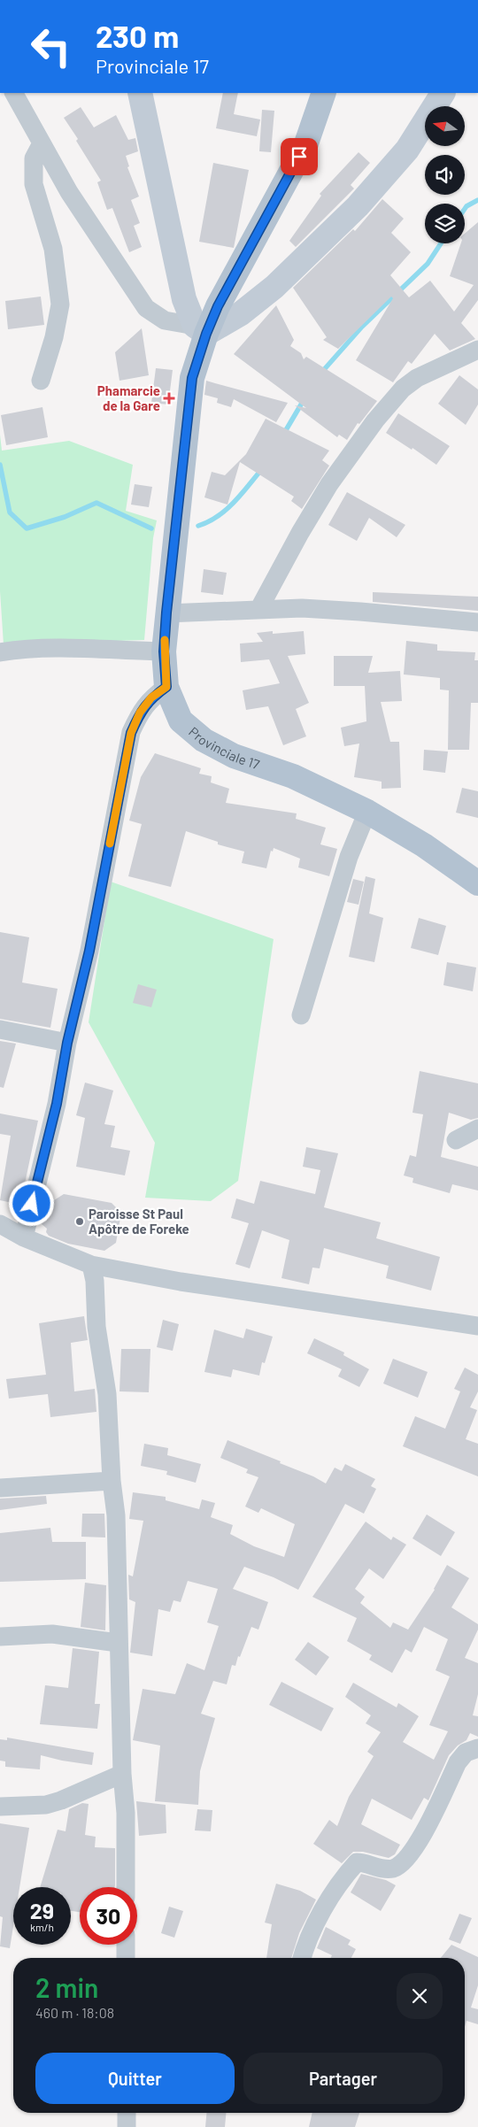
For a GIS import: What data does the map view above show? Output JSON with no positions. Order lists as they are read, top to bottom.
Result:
{
  "streets": {
    "main road": ["Provinciale 17"]
  },
  "places": {
    "health": ["Phamarcie de la Gare"],
    "other": ["Paroisse St Paul Apôtre de Foreke"]
  },
  "north": "left",
  "page": {
    "turn": ["230 m", "Provinciale 17"],
    "speed": "29 km/h",
    "limit": "30",
    "heading": ["2 min", "460 m · 18:08"],
    "buttons": ["Quitter", "Partager"]
  }
}
